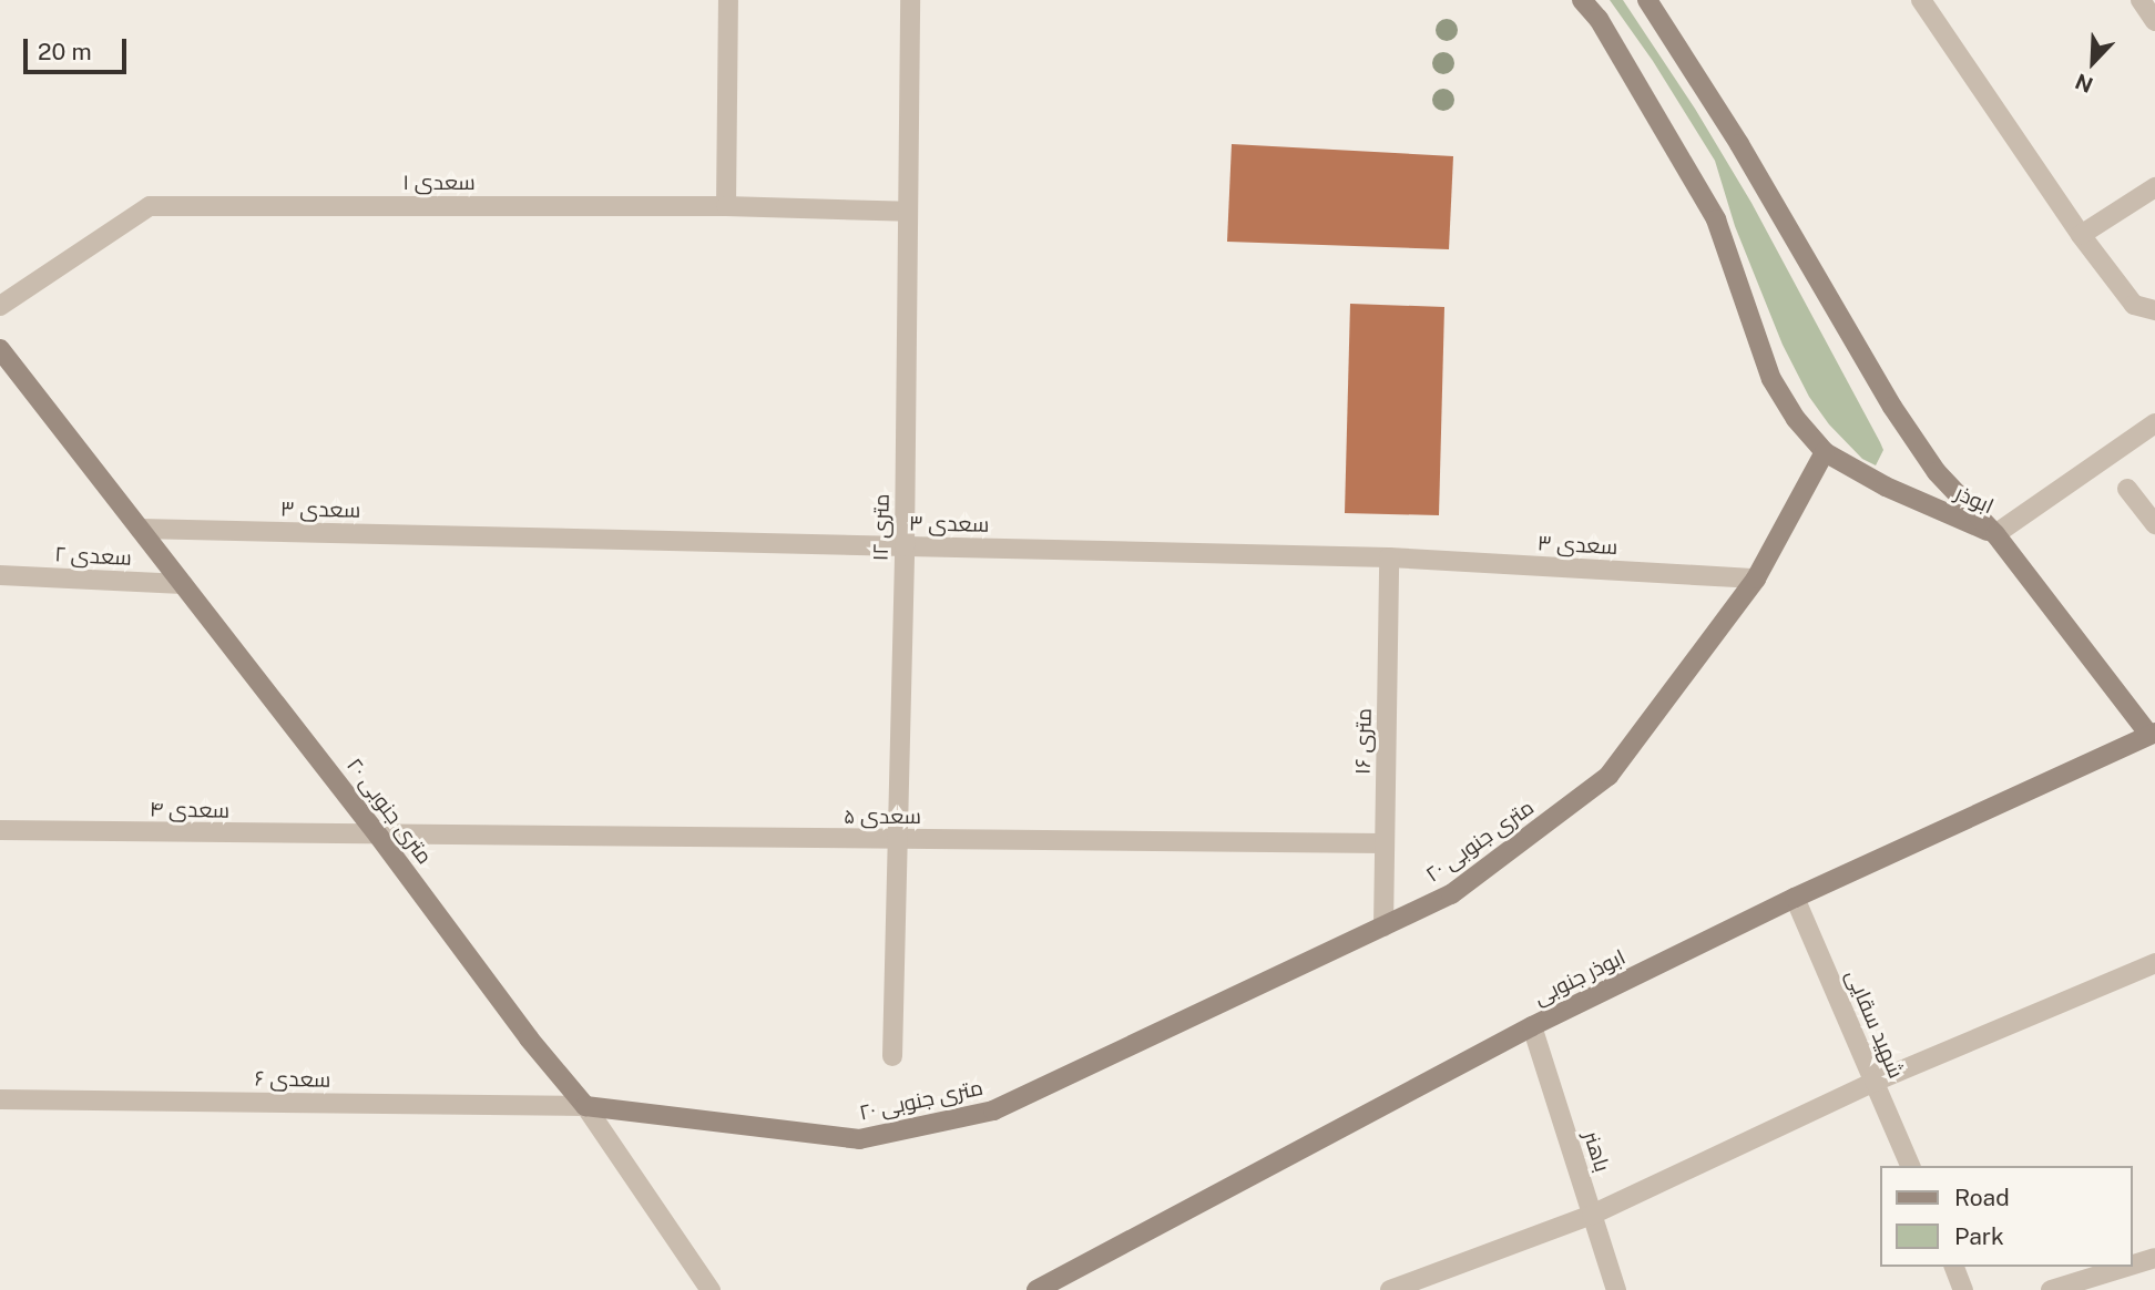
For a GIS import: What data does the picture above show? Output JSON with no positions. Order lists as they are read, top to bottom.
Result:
{
  "streets": {
    "street": [
      "سعدی ۱",
      "ابوذر",
      "سعدی ۳",
      "۱۲ متری",
      "سعدی ۲",
      "۱۶ متری",
      "سعدی ۴",
      "۲۰ متری جنوبی",
      "سعدی ۵",
      "ابوذر جنوبی",
      "شهید سقایی",
      "سعدی ۶",
      "باهنر"
    ]
  },
  "crossings": [
    ["سعدی ۱", "۱۲ متری"],
    ["ابوذر", "۲۰ متری جنوبی"],
    ["سعدی ۳", "۱۲ متری"],
    ["سعدی ۳", "۱۶ متری"],
    ["سعدی ۳", "۲۰ متری جنوبی"],
    ["۱۲ متری", "سعدی ۵"],
    ["سعدی ۲", "۲۰ متری جنوبی"],
    ["۱۶ متری", "۲۰ متری جنوبی"],
    ["۱۶ متری", "سعدی ۵"],
    ["سعدی ۴", "۲۰ متری جنوبی"],
    ["سعدی ۴", "سعدی ۵"],
    ["۲۰ متری جنوبی", "سعدی ۵"],
    ["۲۰ متری جنوبی", "سعدی ۶"],
    ["ابوذر جنوبی", "شهید سقایی"],
    ["ابوذر جنوبی", "باهنر"]
  ],
  "legend": ["Road", "Park"],
  "scale_bar": "20 m",
  "north": "bottom left"
}
